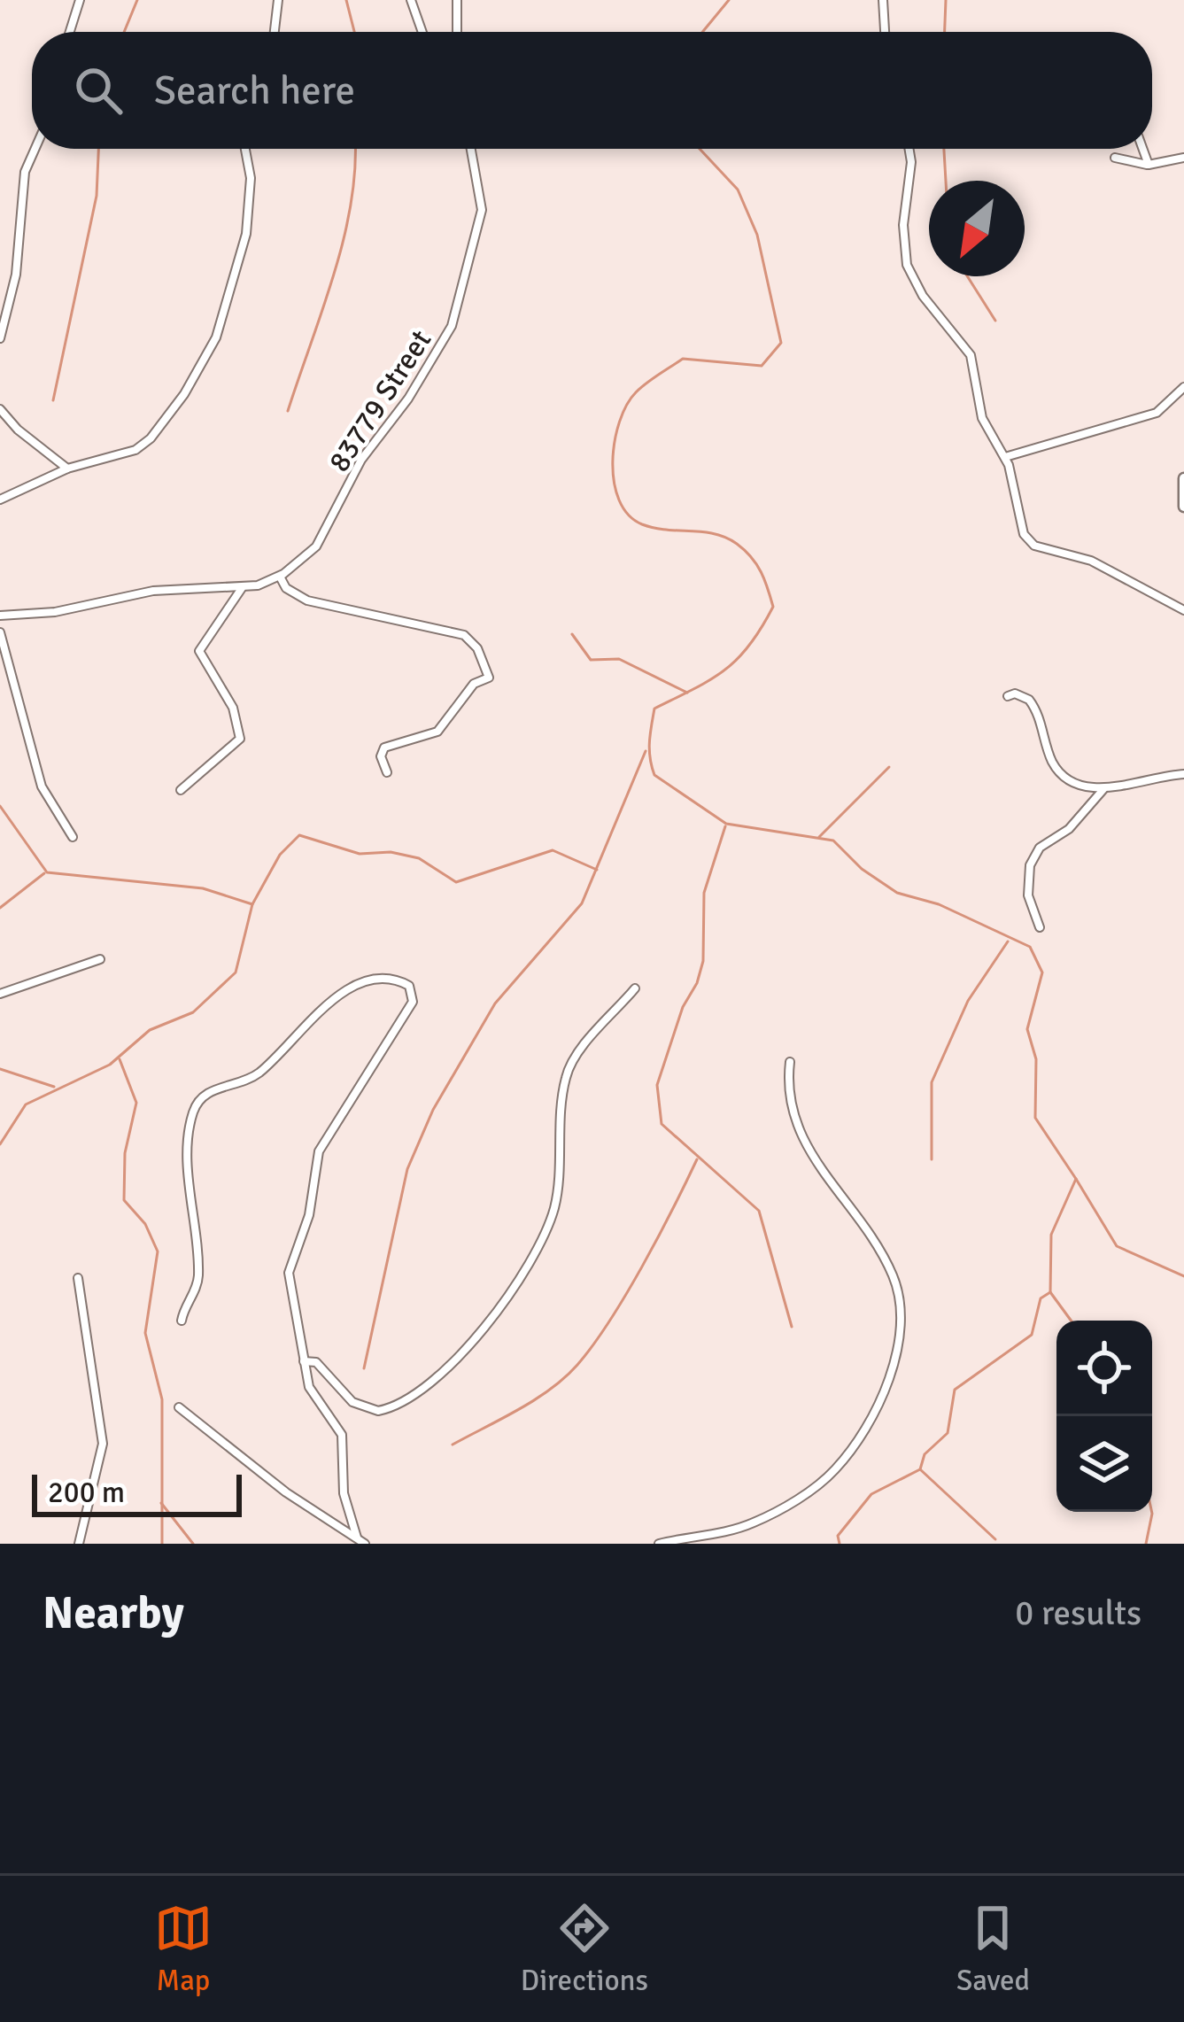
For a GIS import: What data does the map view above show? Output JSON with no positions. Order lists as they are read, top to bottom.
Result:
{
  "streets": {
    "street": ["83779 Street"]
  },
  "scale_bar": "200 m",
  "north": "bottom left",
  "page": {
    "search": "Search here",
    "scale": "200 m",
    "heading": ["Nearby", "0 results"],
    "nav": ["Map", "Directions", "Saved"]
  }
}
